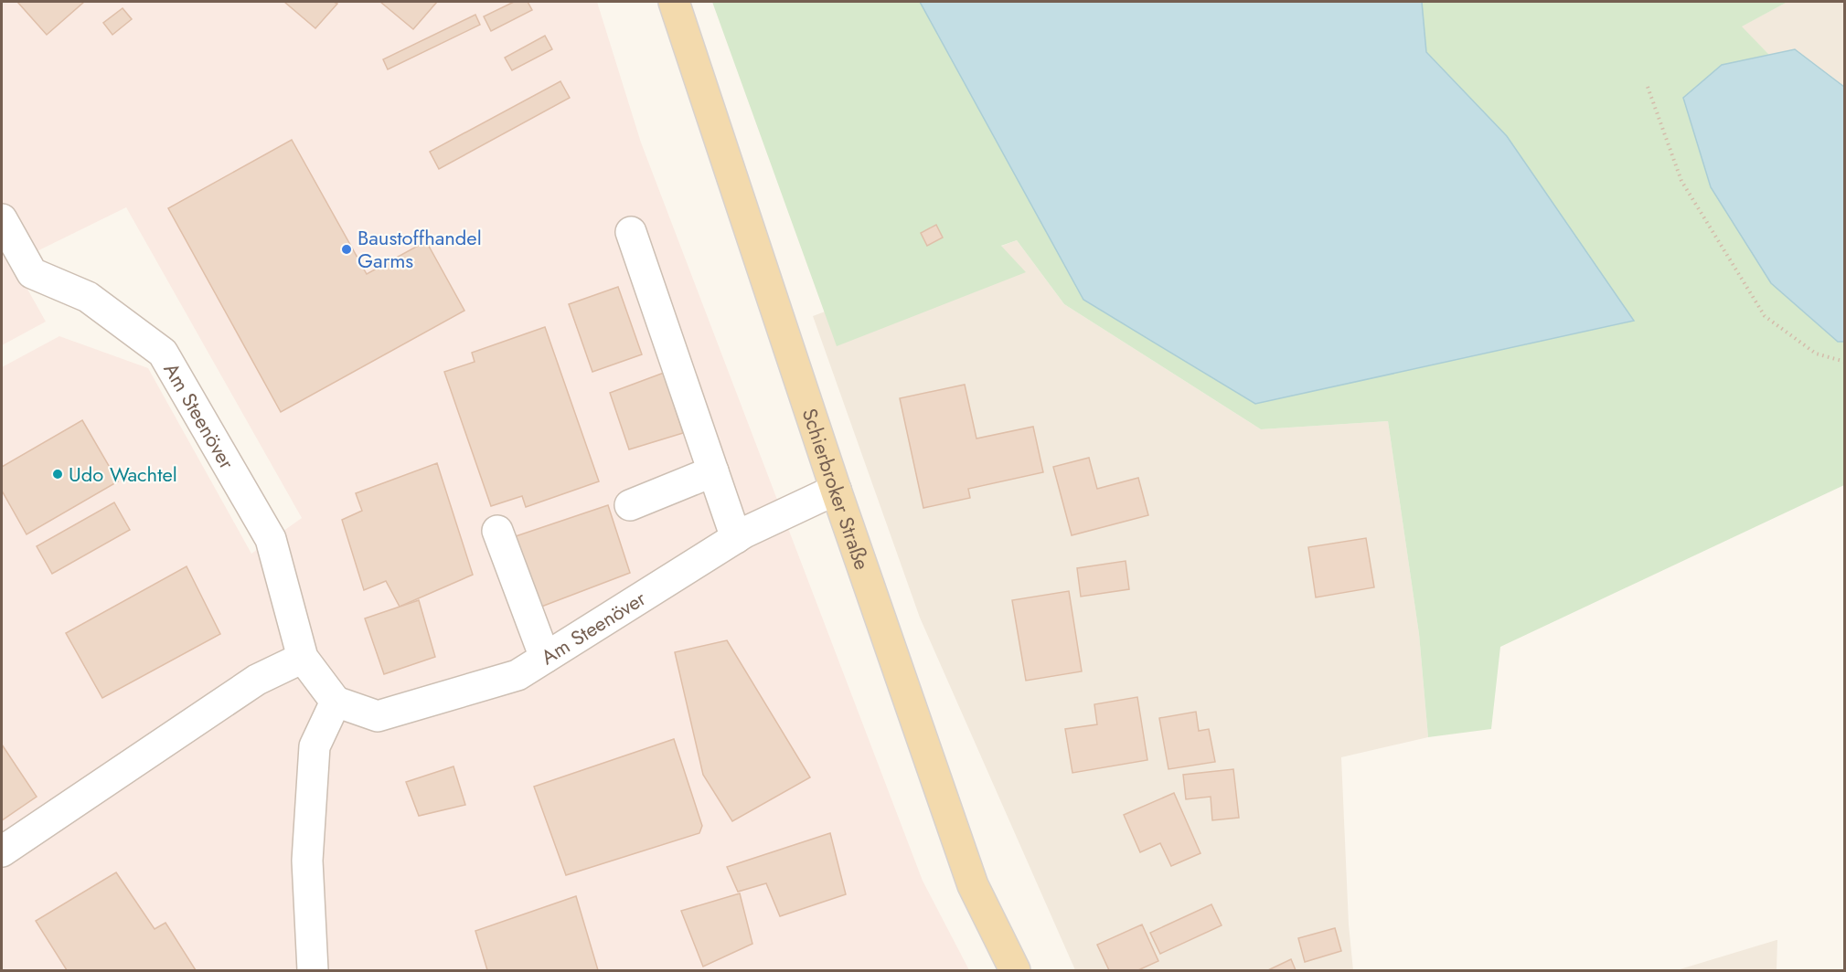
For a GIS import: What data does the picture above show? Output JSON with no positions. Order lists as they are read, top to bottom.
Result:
{
  "streets": {
    "main road": ["Schierbroker Straße"],
    "street": ["Am Steenöver"]
  },
  "crossings": [
    ["Am Steenöver", "Schierbroker Straße"]
  ],
  "places": ["Baustoffhandel Garms", "Udo Wachtel"]
}
